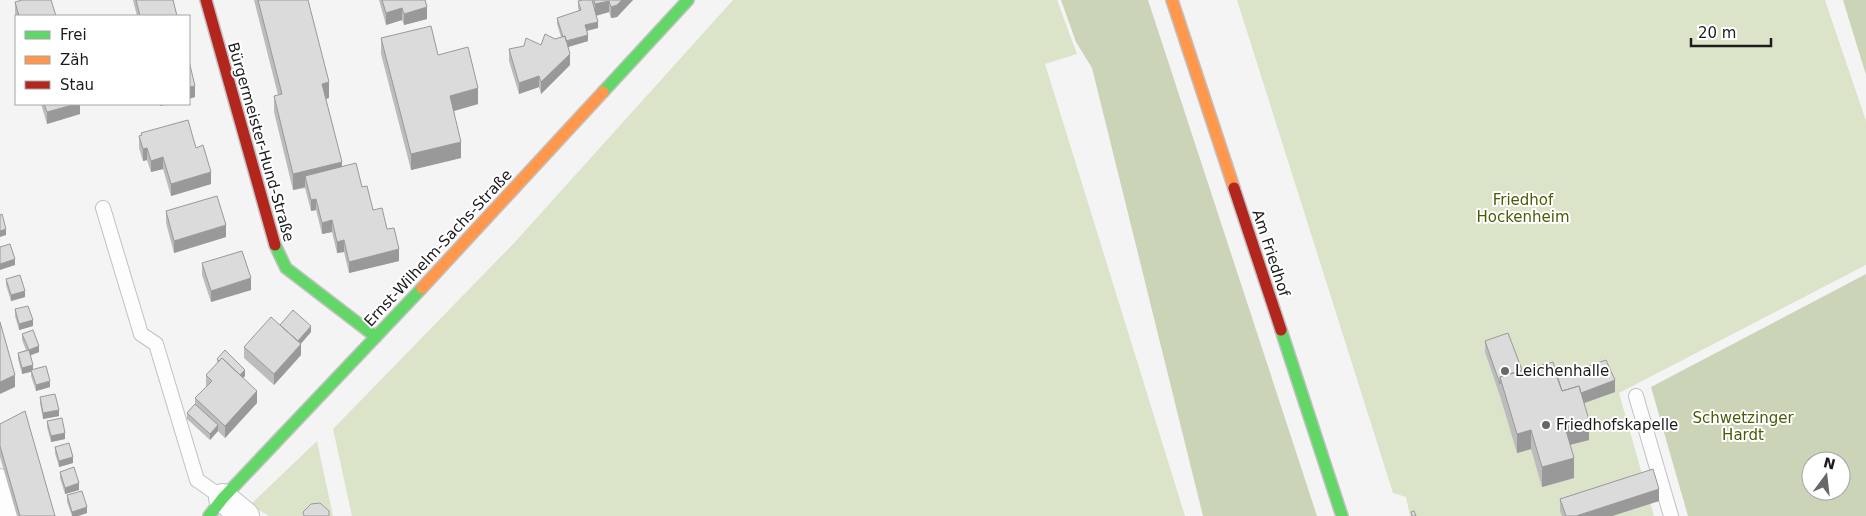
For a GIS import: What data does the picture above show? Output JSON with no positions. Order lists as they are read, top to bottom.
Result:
{
  "streets": {
    "street": ["Bürgermeister-Hund-Straße", "Ernst-Wilhelm-Sachs-Straße", "Am Friedhof"]
  },
  "crossings": [
    ["Bürgermeister-Hund-Straße", "Ernst-Wilhelm-Sachs-Straße"]
  ],
  "parks": ["Friedhof Hockenheim", "Schwetzinger Hardt"],
  "places": ["Leichenhalle", "Friedhofskapelle"],
  "legend": ["Frei", "Zäh", "Stau"],
  "scale_bar": "20 m",
  "north": "top"
}
